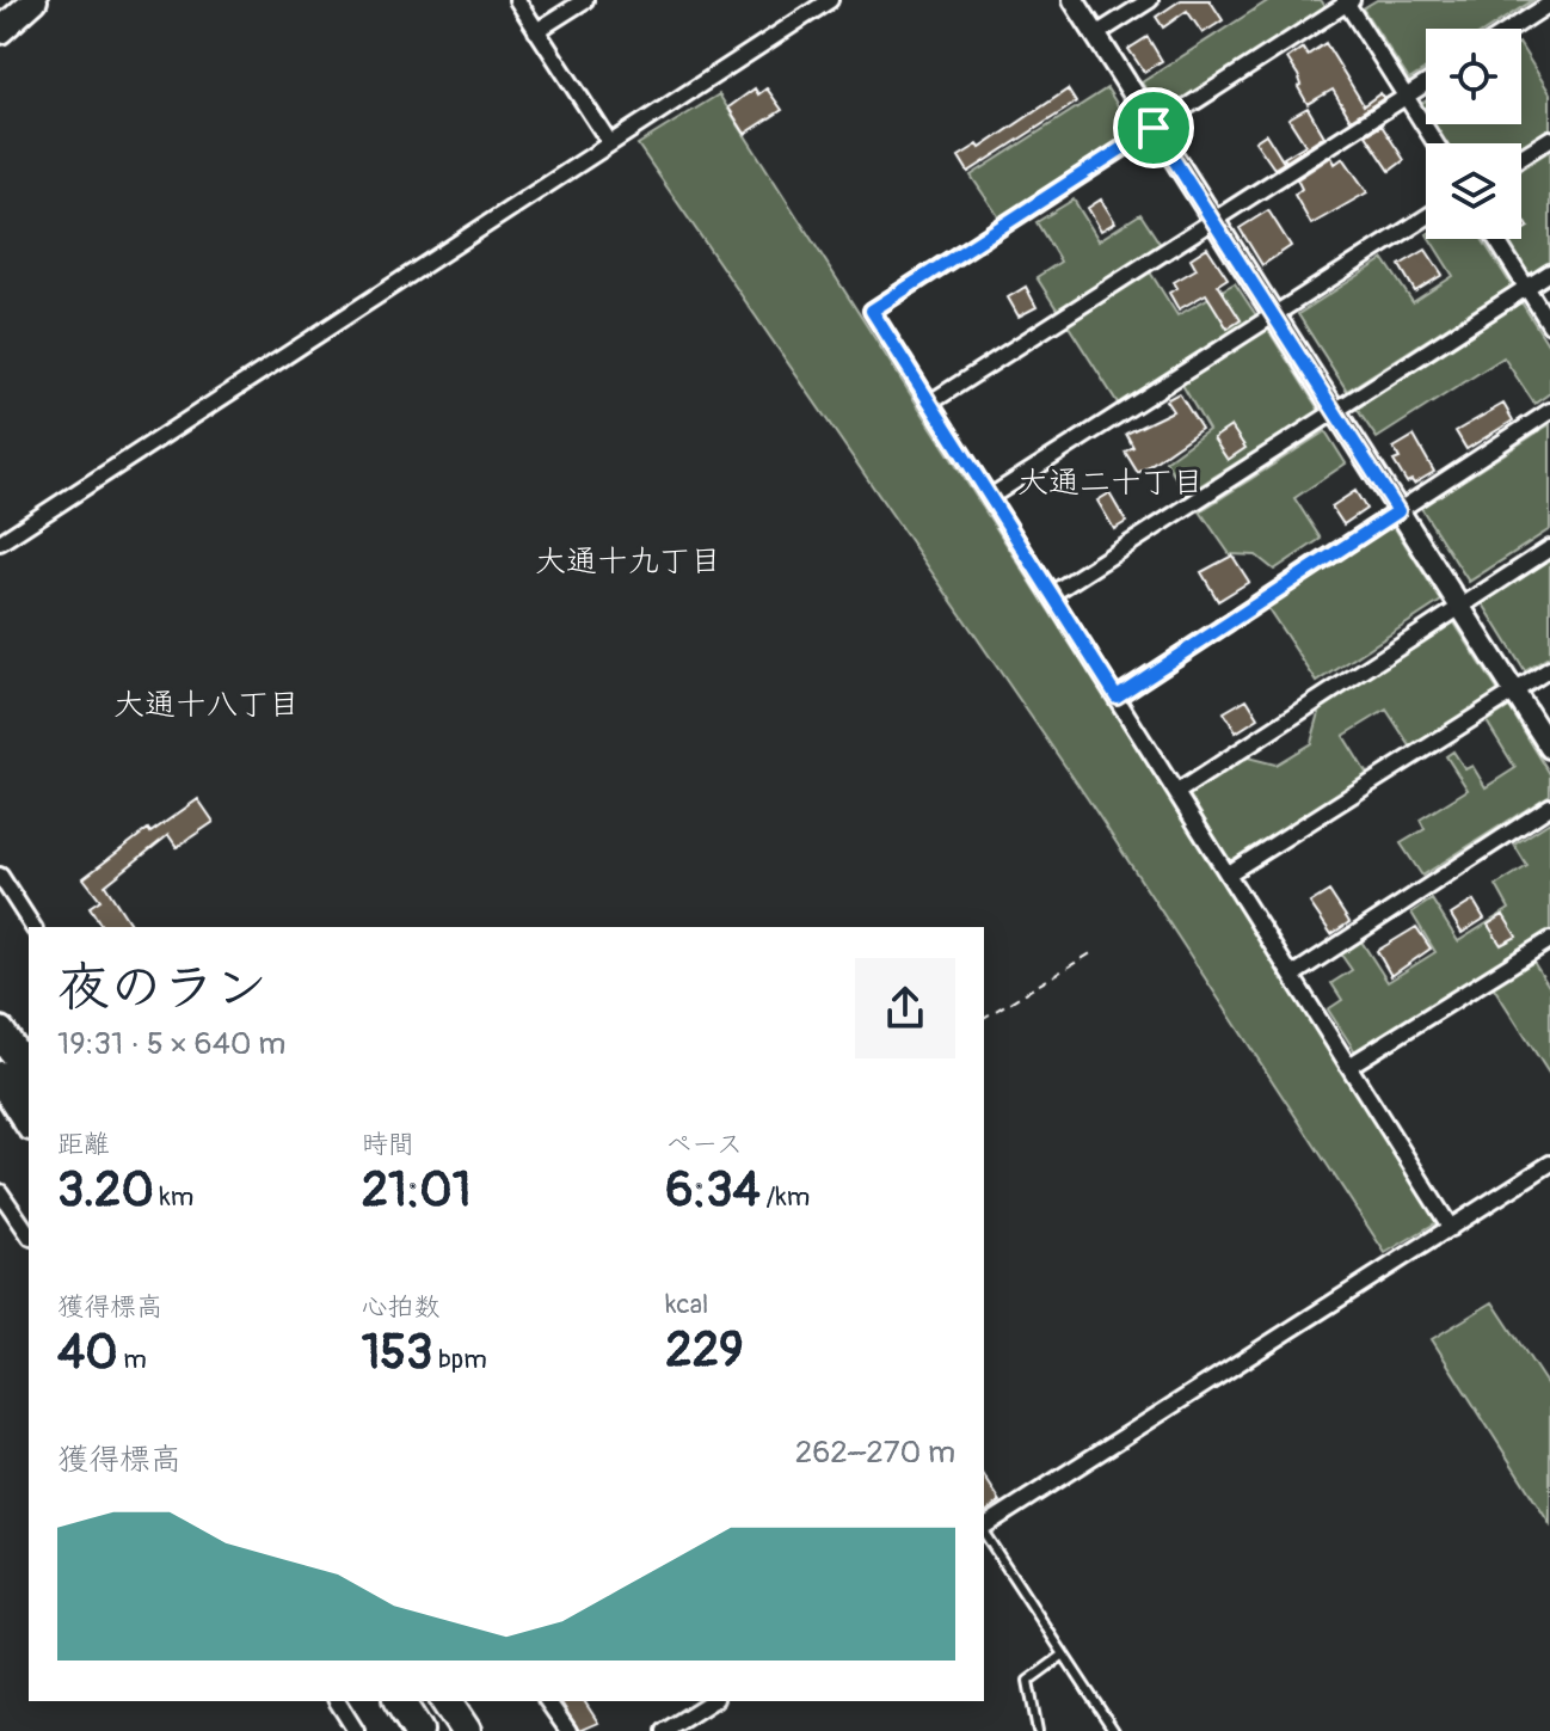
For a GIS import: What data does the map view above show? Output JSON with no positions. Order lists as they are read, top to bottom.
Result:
{
  "districts": ["大通二十丁目", "大通十九丁目", "大通十八丁目"],
  "page": {
    "heading": ["夜のラン", "19:31 · 5 × 640 m"],
    "stats": [
      ["距離", "3.20 km"],
      ["時間", "21:01"],
      ["ペース", "6:34 /km"],
      ["獲得標高", "40 m"],
      ["心拍数", "153 bpm"],
      ["kcal", "229"]
    ],
    "chart": ["獲得標高", "262–270 m"]
  }
}
